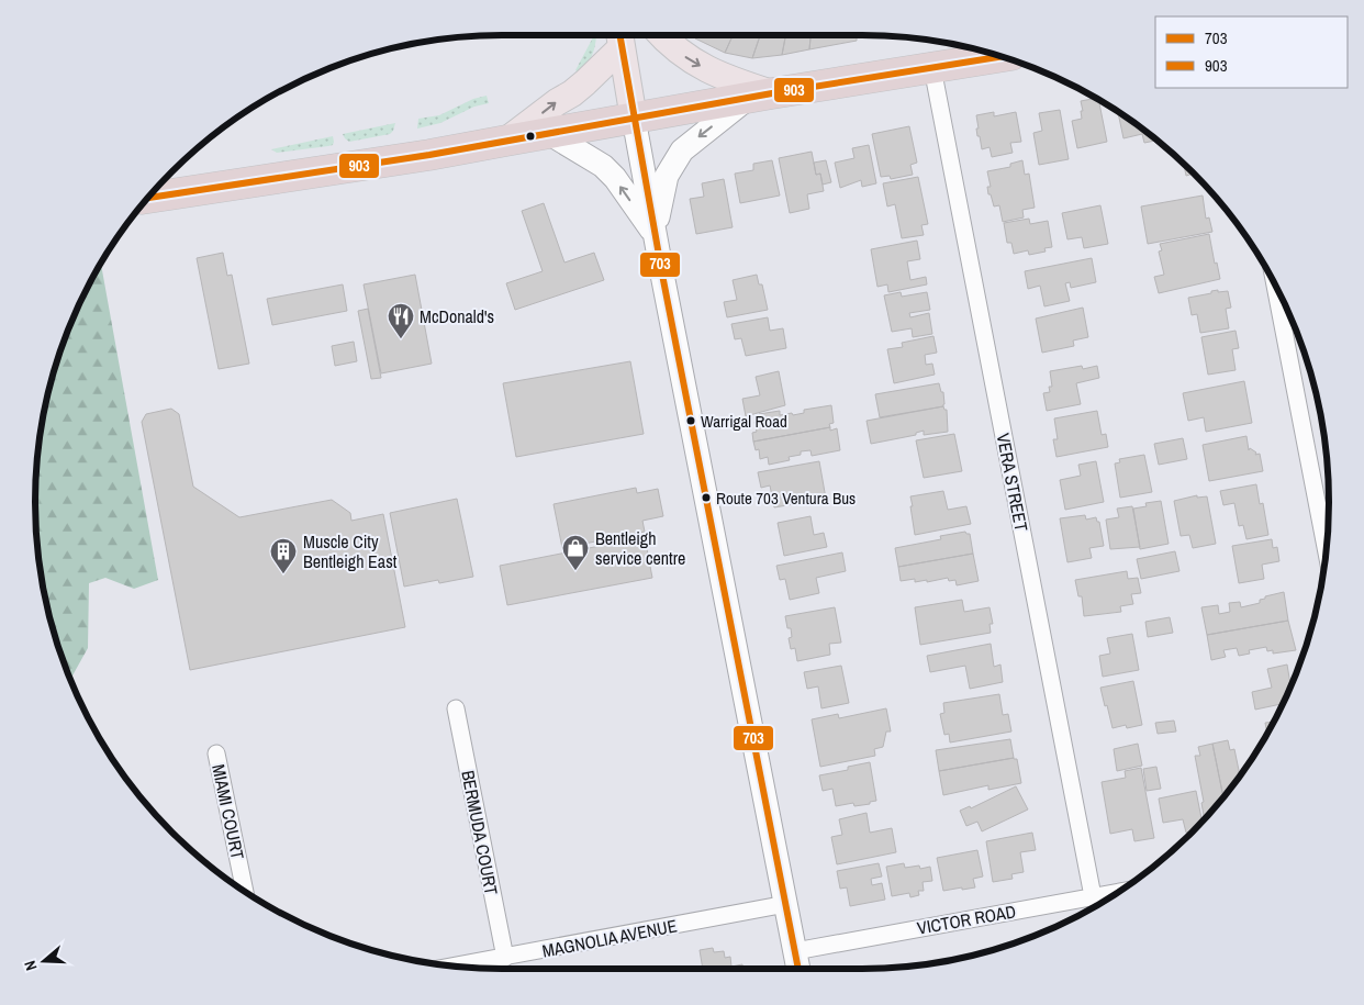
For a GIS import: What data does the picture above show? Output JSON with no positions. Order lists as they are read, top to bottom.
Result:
{
  "streets": {
    "street": [
      "VERA STREET",
      "MIAMI COURT",
      "BERMUDA COURT",
      "VICTOR ROAD",
      "MAGNOLIA AVENUE"
    ]
  },
  "crossings": [
    ["VERA STREET", "VICTOR ROAD"],
    ["BERMUDA COURT", "MAGNOLIA AVENUE"]
  ],
  "places": {
    "restaurant": ["McDonald's"],
    "other": ["Warrigal Road", "Route 703 Ventura Bus"],
    "shop": ["Bentleigh service centre"],
    "building": ["Muscle City Bentleigh East"]
  },
  "lines": ["transit line 703", "transit line 903"],
  "legend": ["703", "903"],
  "north": "left"
}
